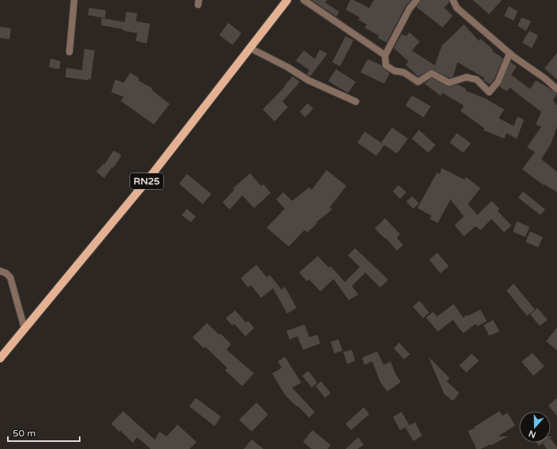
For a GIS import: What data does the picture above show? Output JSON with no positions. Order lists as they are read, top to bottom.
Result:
{
  "streets": {
    "main road": ["RN25"]
  },
  "scale_bar": "50 m",
  "north": "bottom"
}
